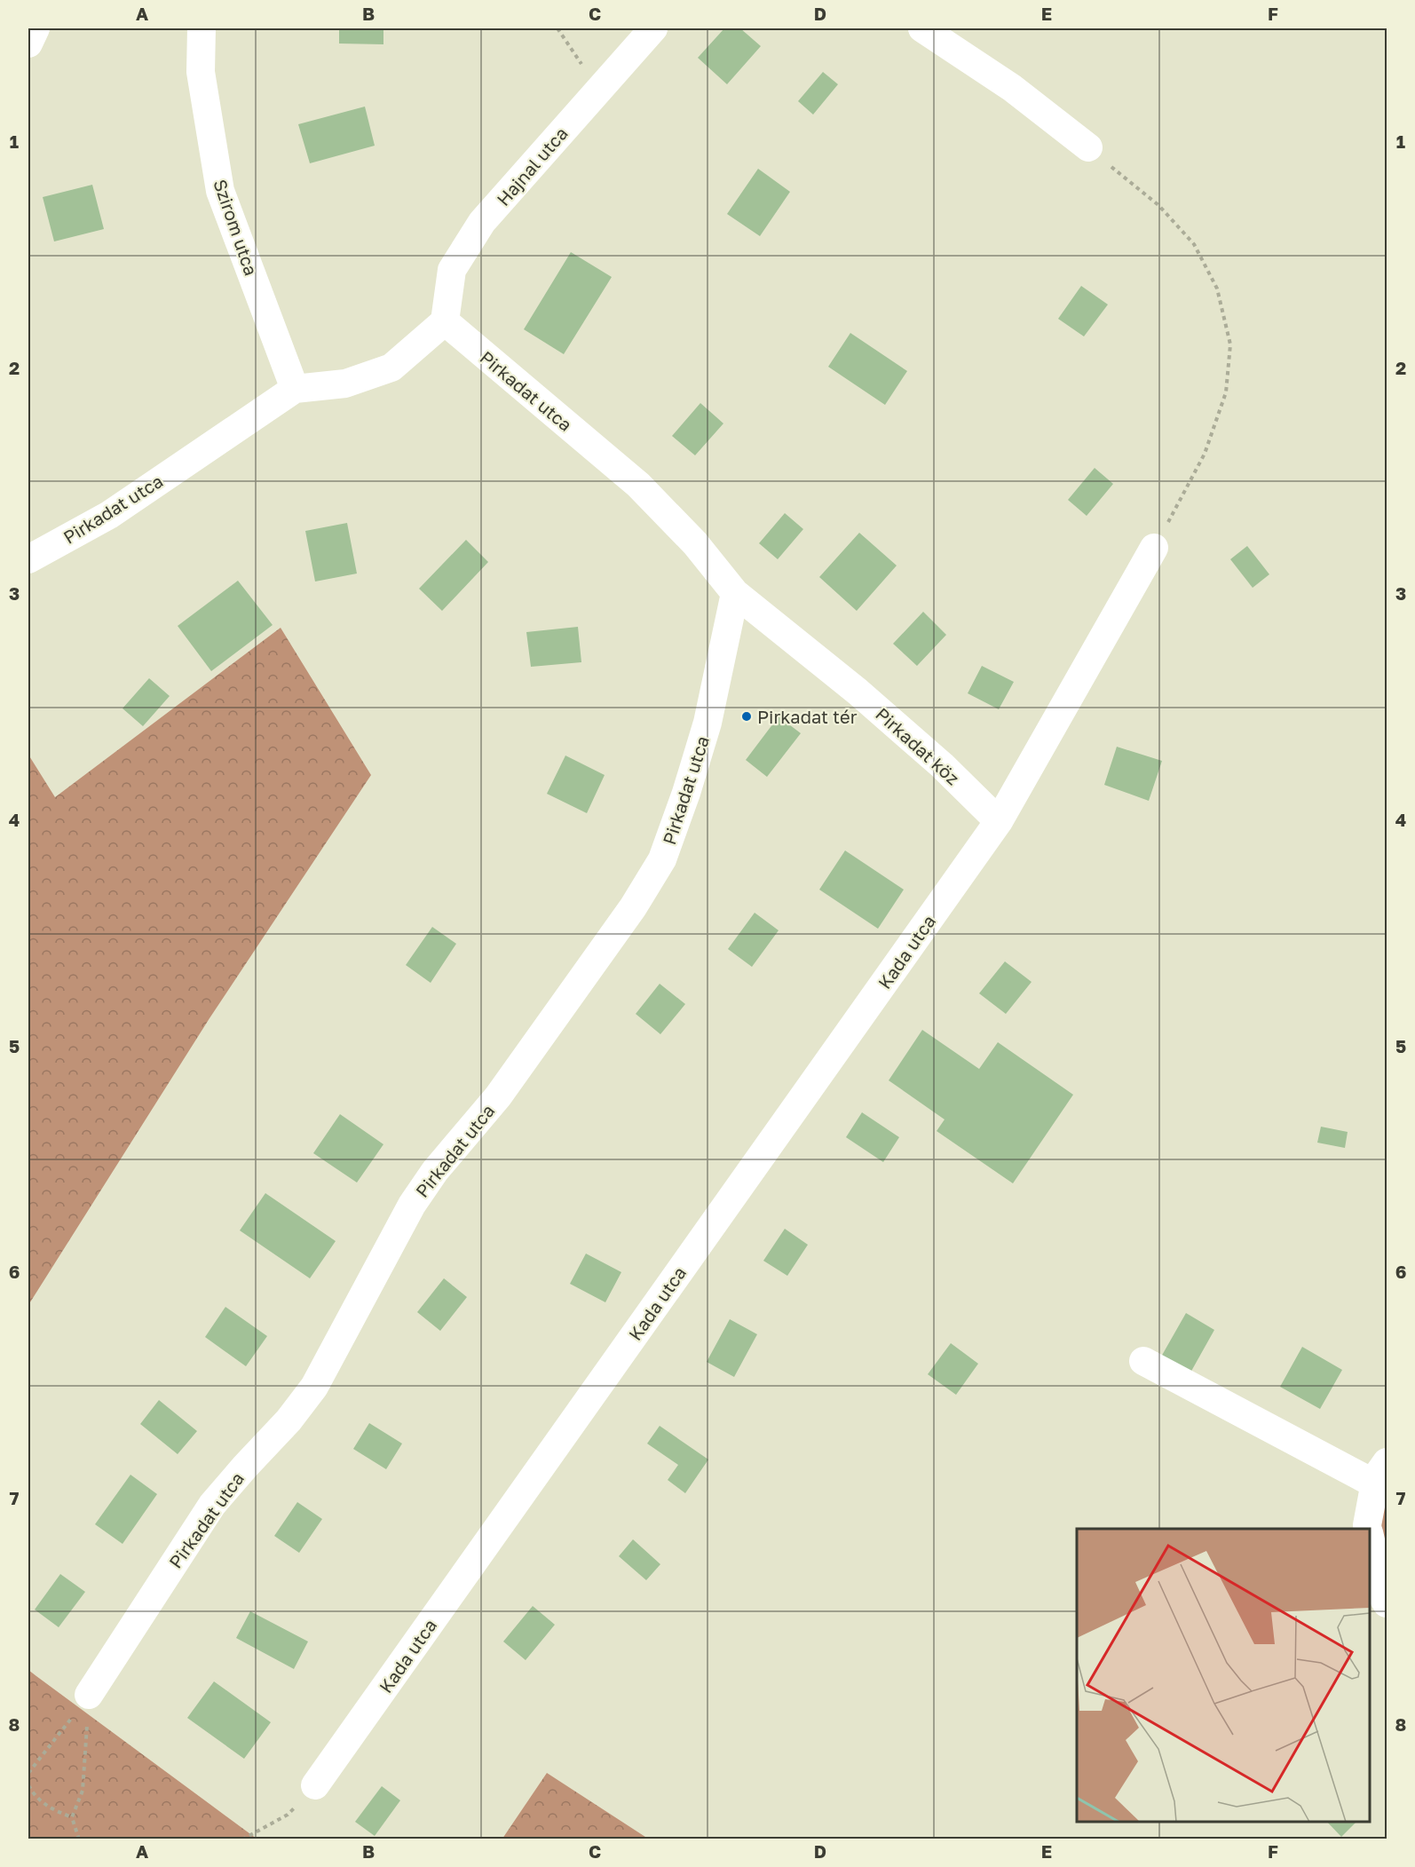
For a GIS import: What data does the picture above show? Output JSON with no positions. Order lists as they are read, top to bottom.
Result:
{
  "streets": {
    "street": [
      "Hajnal utca",
      "Szirom utca",
      "Pirkadat utca",
      "Pirkadat köz",
      "Kada utca"
    ]
  },
  "crossings": [
    ["Hajnal utca", "Pirkadat utca"],
    ["Szirom utca", "Pirkadat utca"],
    ["Pirkadat utca", "Pirkadat köz"],
    ["Pirkadat köz", "Kada utca"]
  ],
  "places": ["Pirkadat tér"],
  "grid": {
    "columns": [
      "A",
      "B",
      "C",
      "D",
      "E",
      "F"
    ],
    "rows": [
      "1",
      "2",
      "3",
      "4",
      "5",
      "6",
      "7",
      "8"
    ]
  }
}
